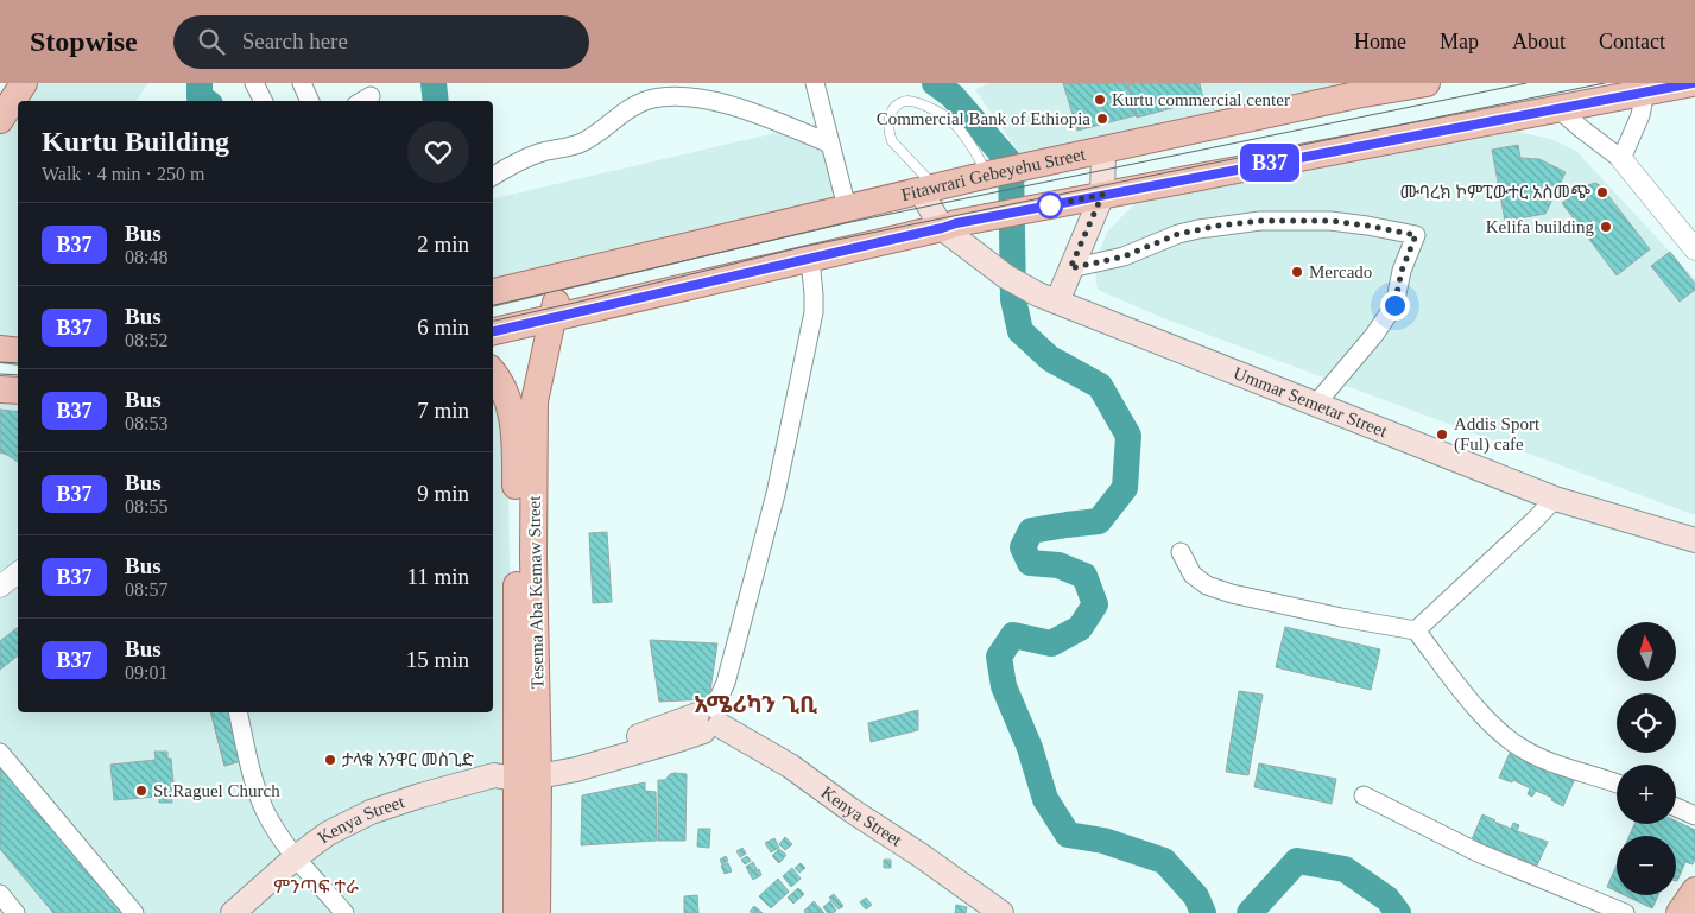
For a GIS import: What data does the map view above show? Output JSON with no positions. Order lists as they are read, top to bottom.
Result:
{
  "streets": {
    "main road": [
      "Fitawrari Gebeyehu Street",
      "Ummar Semetar Street",
      "Tesema Aba Kemaw Street",
      "Kenya Street"
    ]
  },
  "crossings": [
    ["Fitawrari Gebeyehu Street", "Tesema Aba Kemaw Street"],
    ["Tesema Aba Kemaw Street", "Kenya Street"]
  ],
  "districts": ["አሜሪካን ጊቢ", "ምንጣፍ ተራ"],
  "places": [
    "Kurtu commercial center",
    "Commercial Bank of Ethiopia",
    "ሙባረክ ኮምፒውተር አስመጭ",
    "Kelifa building",
    "Mercado",
    "Addis Sport (Ful) cafe",
    "ታላቁ አንዋር መስጊድ",
    "St.Raguel Church"
  ],
  "lines": ["bus line B37"],
  "north": "top",
  "page": {
    "header": "Stopwise",
    "search": "Search here",
    "nav": [
      "Home",
      "Map",
      "About",
      "Contact"
    ],
    "on_map": "B37",
    "heading": ["Kurtu Building", "Walk · 4 min · 250 m"],
    "list": [
      {
        "mark": "B37",
        "name": "Bus",
        "note": "08:48",
        "value": "2 min"
      },
      {
        "mark": "B37",
        "name": "Bus",
        "note": "08:52",
        "value": "6 min"
      },
      {
        "mark": "B37",
        "name": "Bus",
        "note": "08:53",
        "value": "7 min"
      },
      {
        "mark": "B37",
        "name": "Bus",
        "note": "08:55",
        "value": "9 min"
      },
      {
        "mark": "B37",
        "name": "Bus",
        "note": "08:57",
        "value": "11 min"
      },
      {
        "mark": "B37",
        "name": "Bus",
        "note": "09:01",
        "value": "15 min"
      }
    ],
    "map_buttons": ["+", "−"]
  }
}
